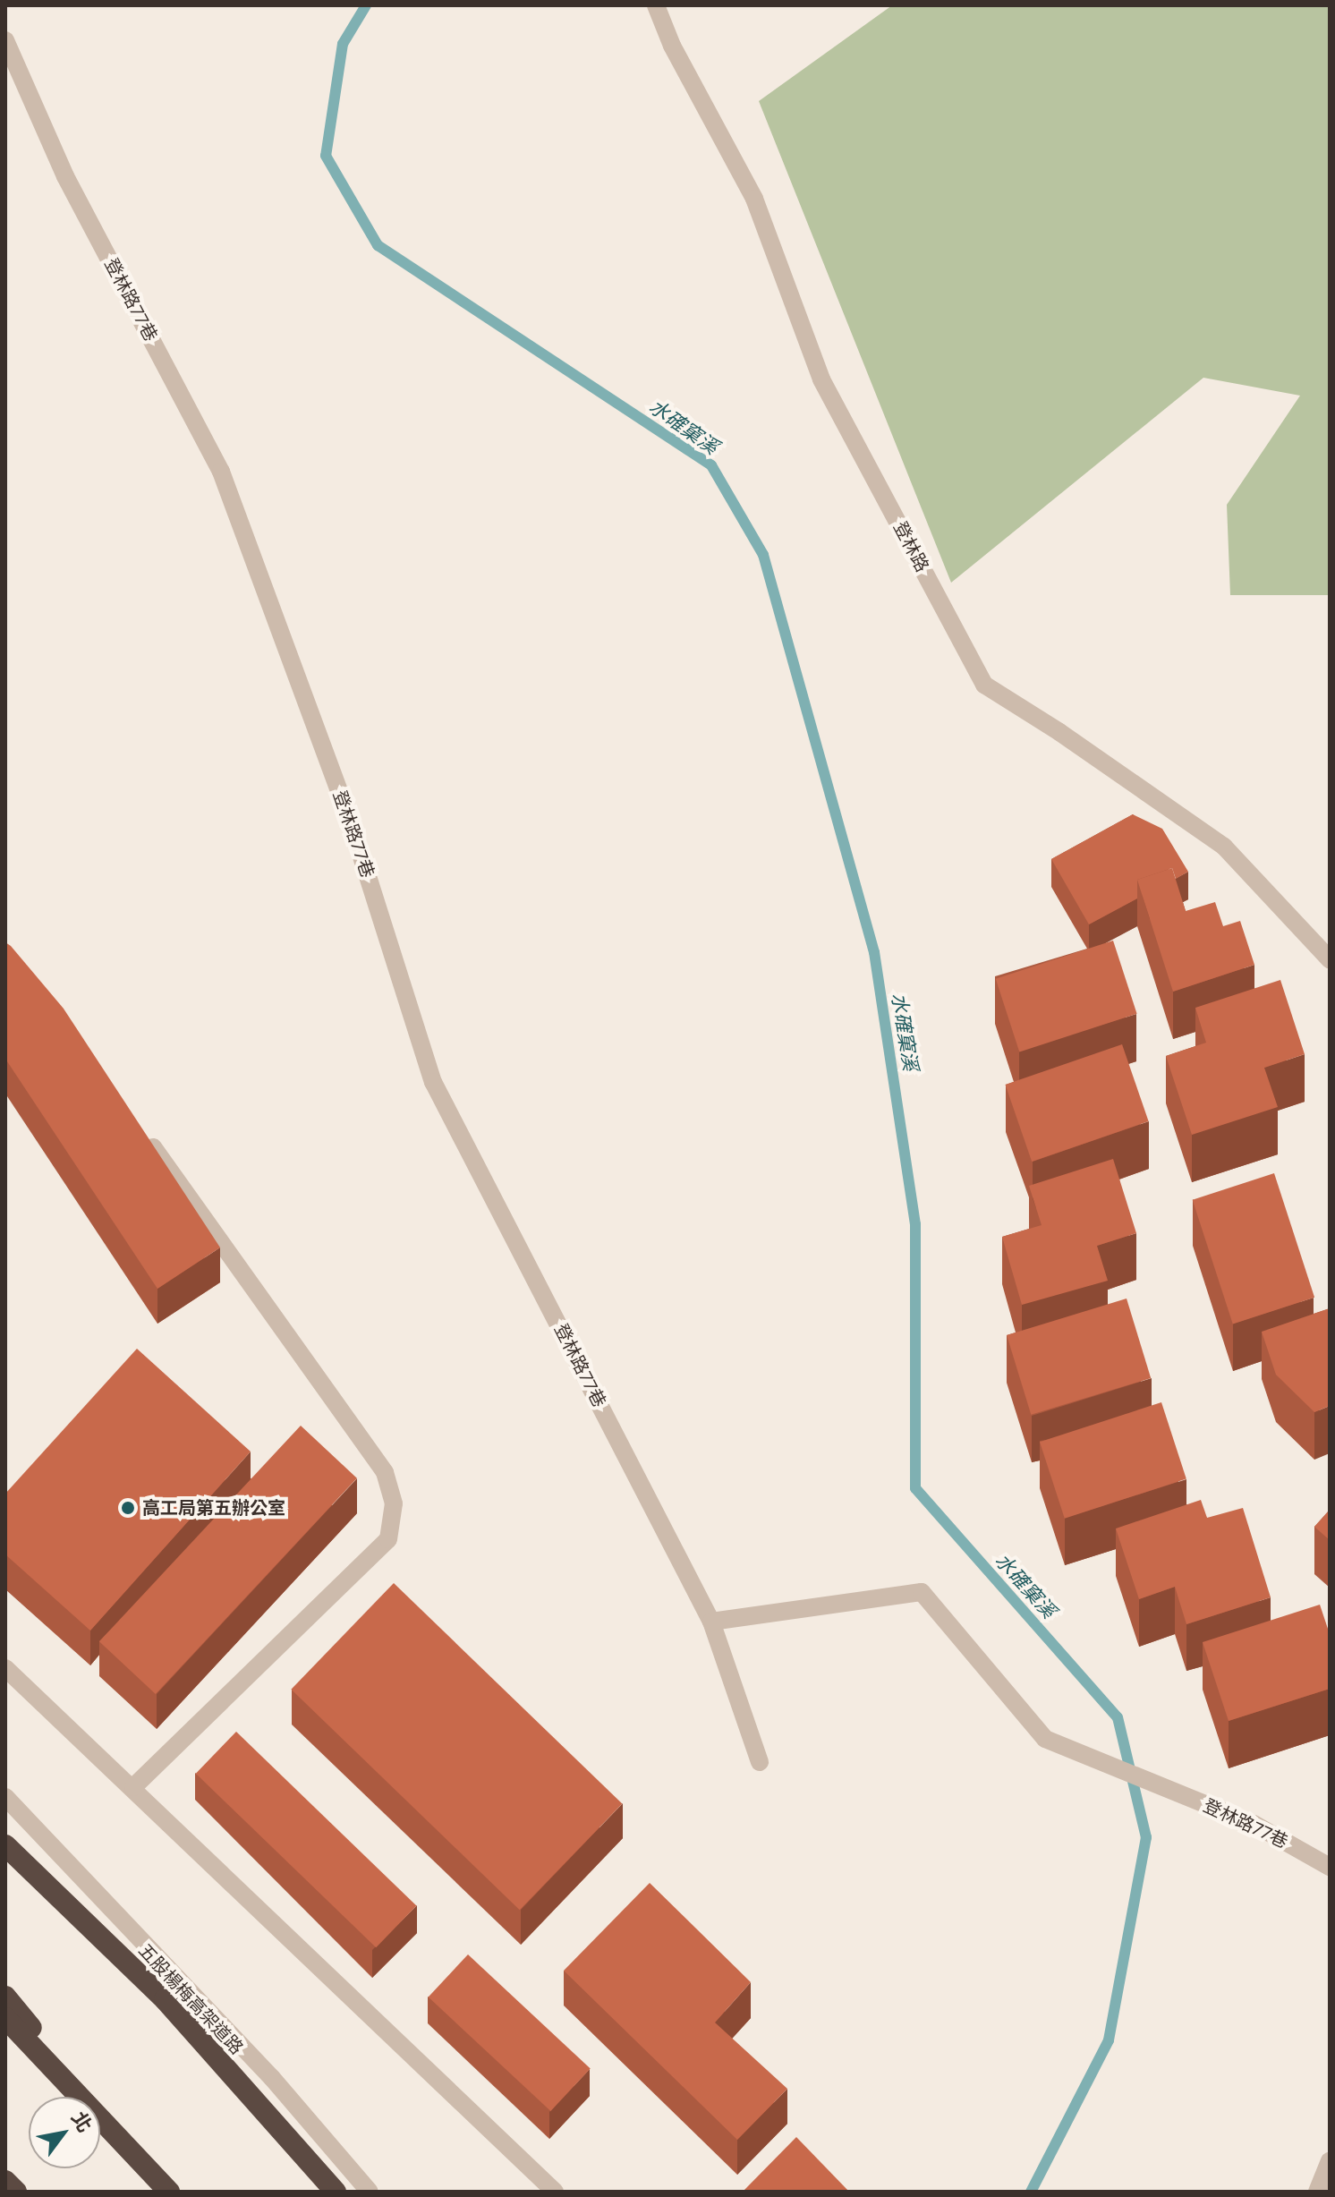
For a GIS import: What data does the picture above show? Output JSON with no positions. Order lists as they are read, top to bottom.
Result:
{
  "streets": {
    "highway": ["五股楊梅高架道路"],
    "street": ["登林路77巷", "登林路"]
  },
  "water": ["水確窠溪"],
  "places": ["高工局第五辦公室"],
  "north": "top right"
}
